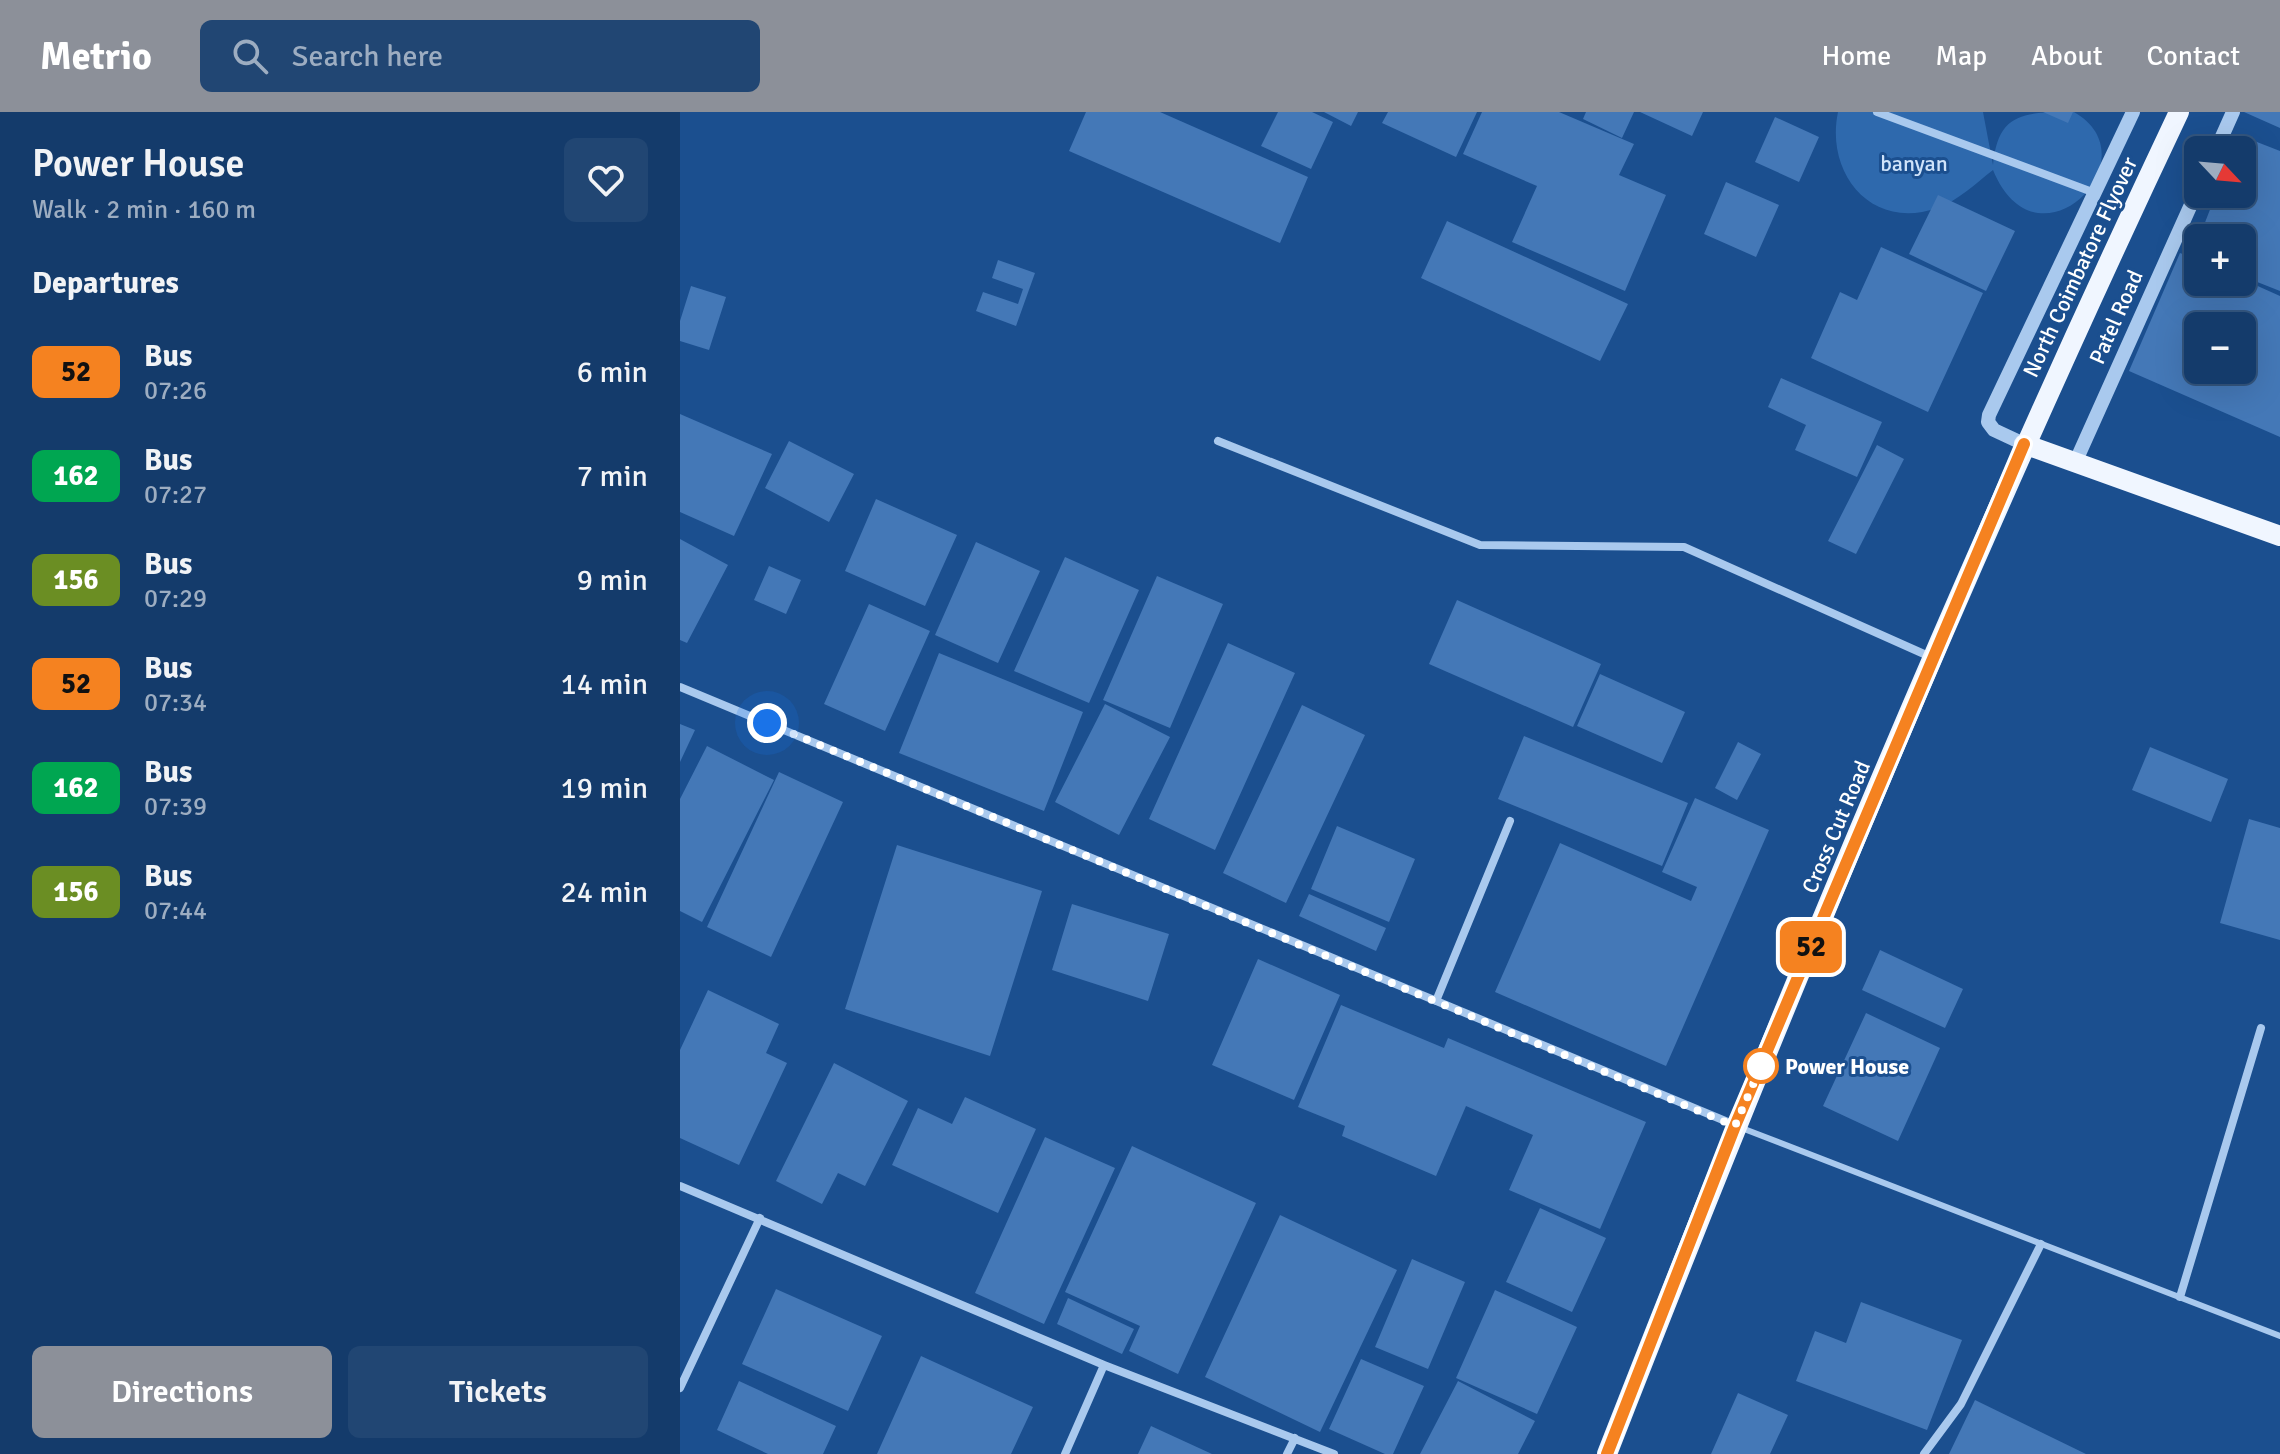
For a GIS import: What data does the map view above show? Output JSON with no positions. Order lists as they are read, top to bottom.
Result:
{
  "streets": {
    "main road": ["North Coimbatore Flyover", "Cross Cut Road"],
    "street": ["Patel Road"]
  },
  "crossings": [
    ["North Coimbatore Flyover", "Cross Cut Road"]
  ],
  "parks": ["banyan"],
  "places": ["Power House"],
  "lines": ["bus line 52"],
  "north": "bottom right",
  "page": {
    "header": "Metrio",
    "search": "Search here",
    "nav": [
      "Home",
      "Map",
      "About",
      "Contact"
    ],
    "heading": [
      ["Power House", "Walk · 2 min · 160 m"],
      "Departures"
    ],
    "on_map": "52",
    "map_buttons": ["+", "−"],
    "list": [
      {
        "mark": "52",
        "name": "Bus",
        "note": "07:26",
        "value": "6 min"
      },
      {
        "mark": "162",
        "name": "Bus",
        "note": "07:27",
        "value": "7 min"
      },
      {
        "mark": "156",
        "name": "Bus",
        "note": "07:29",
        "value": "9 min"
      },
      {
        "mark": "52",
        "name": "Bus",
        "note": "07:34",
        "value": "14 min"
      },
      {
        "mark": "162",
        "name": "Bus",
        "note": "07:39",
        "value": "19 min"
      },
      {
        "mark": "156",
        "name": "Bus",
        "note": "07:44",
        "value": "24 min"
      }
    ],
    "buttons": ["Directions", "Tickets"]
  }
}
